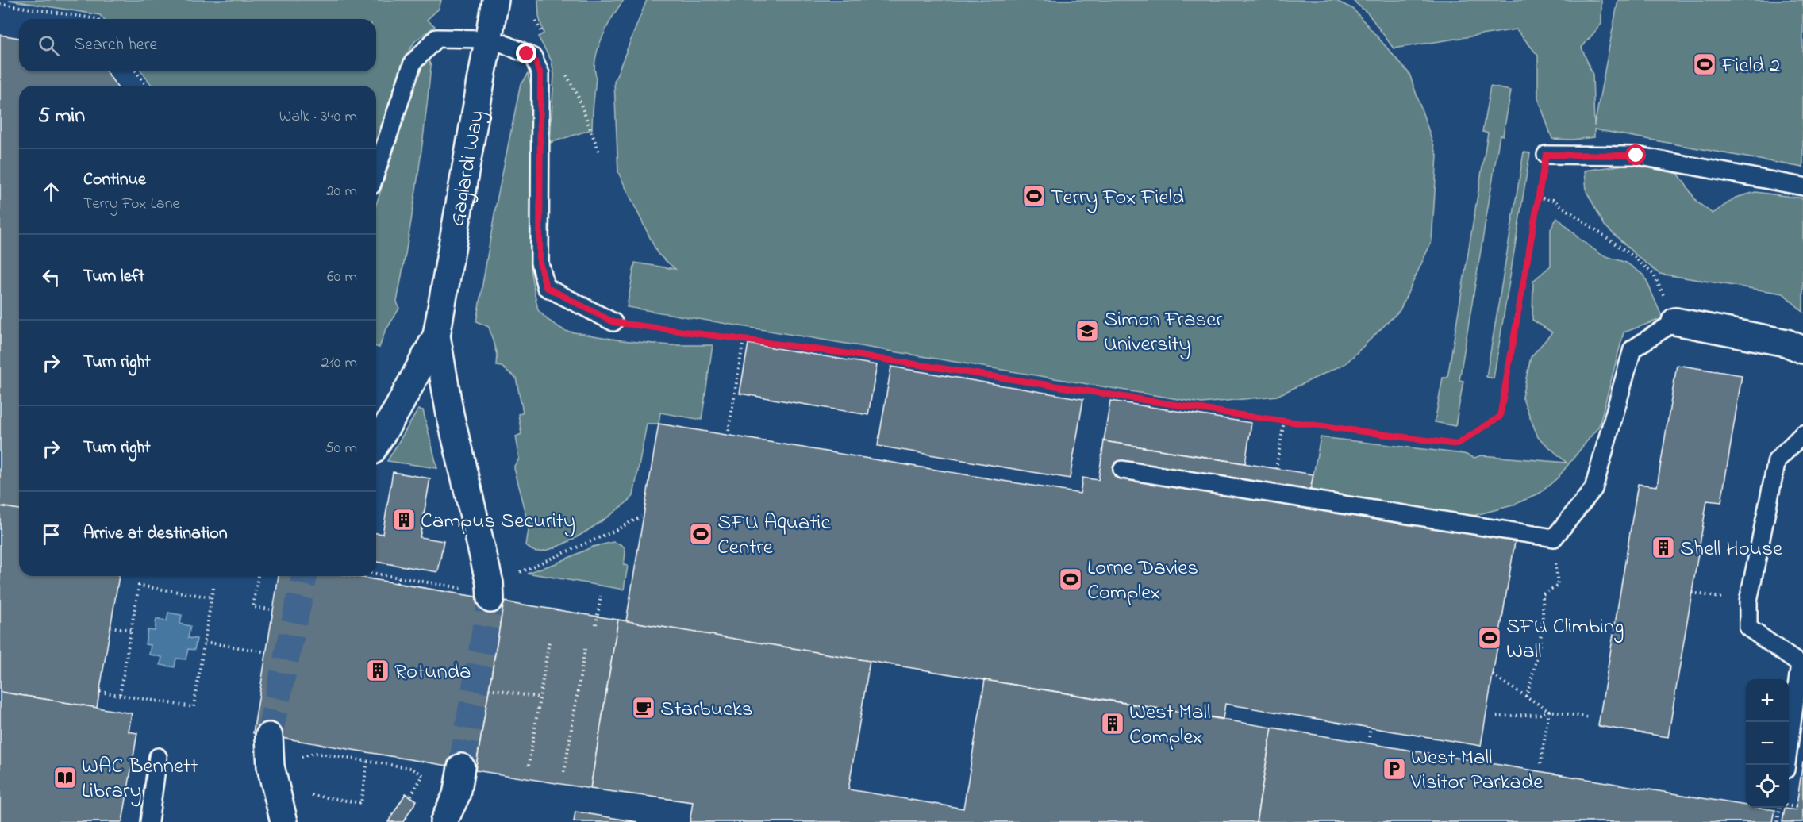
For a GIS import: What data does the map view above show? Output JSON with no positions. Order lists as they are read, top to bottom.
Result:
{
  "streets": {
    "street": ["Gaglardi Way"]
  },
  "places": {
    "sports": [
      "Field 2",
      "Terry Fox Field",
      "SFU Aquatic Centre",
      "Lorne Davies Complex",
      "SFU Climbing Wall"
    ],
    "school or university": ["Simon Fraser University"],
    "building": [
      "Campus Security",
      "Shell House",
      "Rotunda",
      "West Mall Complex"
    ],
    "cafe": ["Starbucks"],
    "parking": ["West Mall Visitor Parkade"],
    "library": ["WAC Bennett Library"]
  },
  "page": {
    "search": "Search here",
    "heading": ["5 min", "Walk · 340 m"],
    "list": [
      ["Continue", "Terry Fox Lane", "20 m"],
      ["Turn left", "60 m"],
      ["Turn right", "210 m"],
      ["Turn right", "50 m"],
      "Arrive at destination"
    ],
    "map_buttons": ["+", "−"]
  }
}
